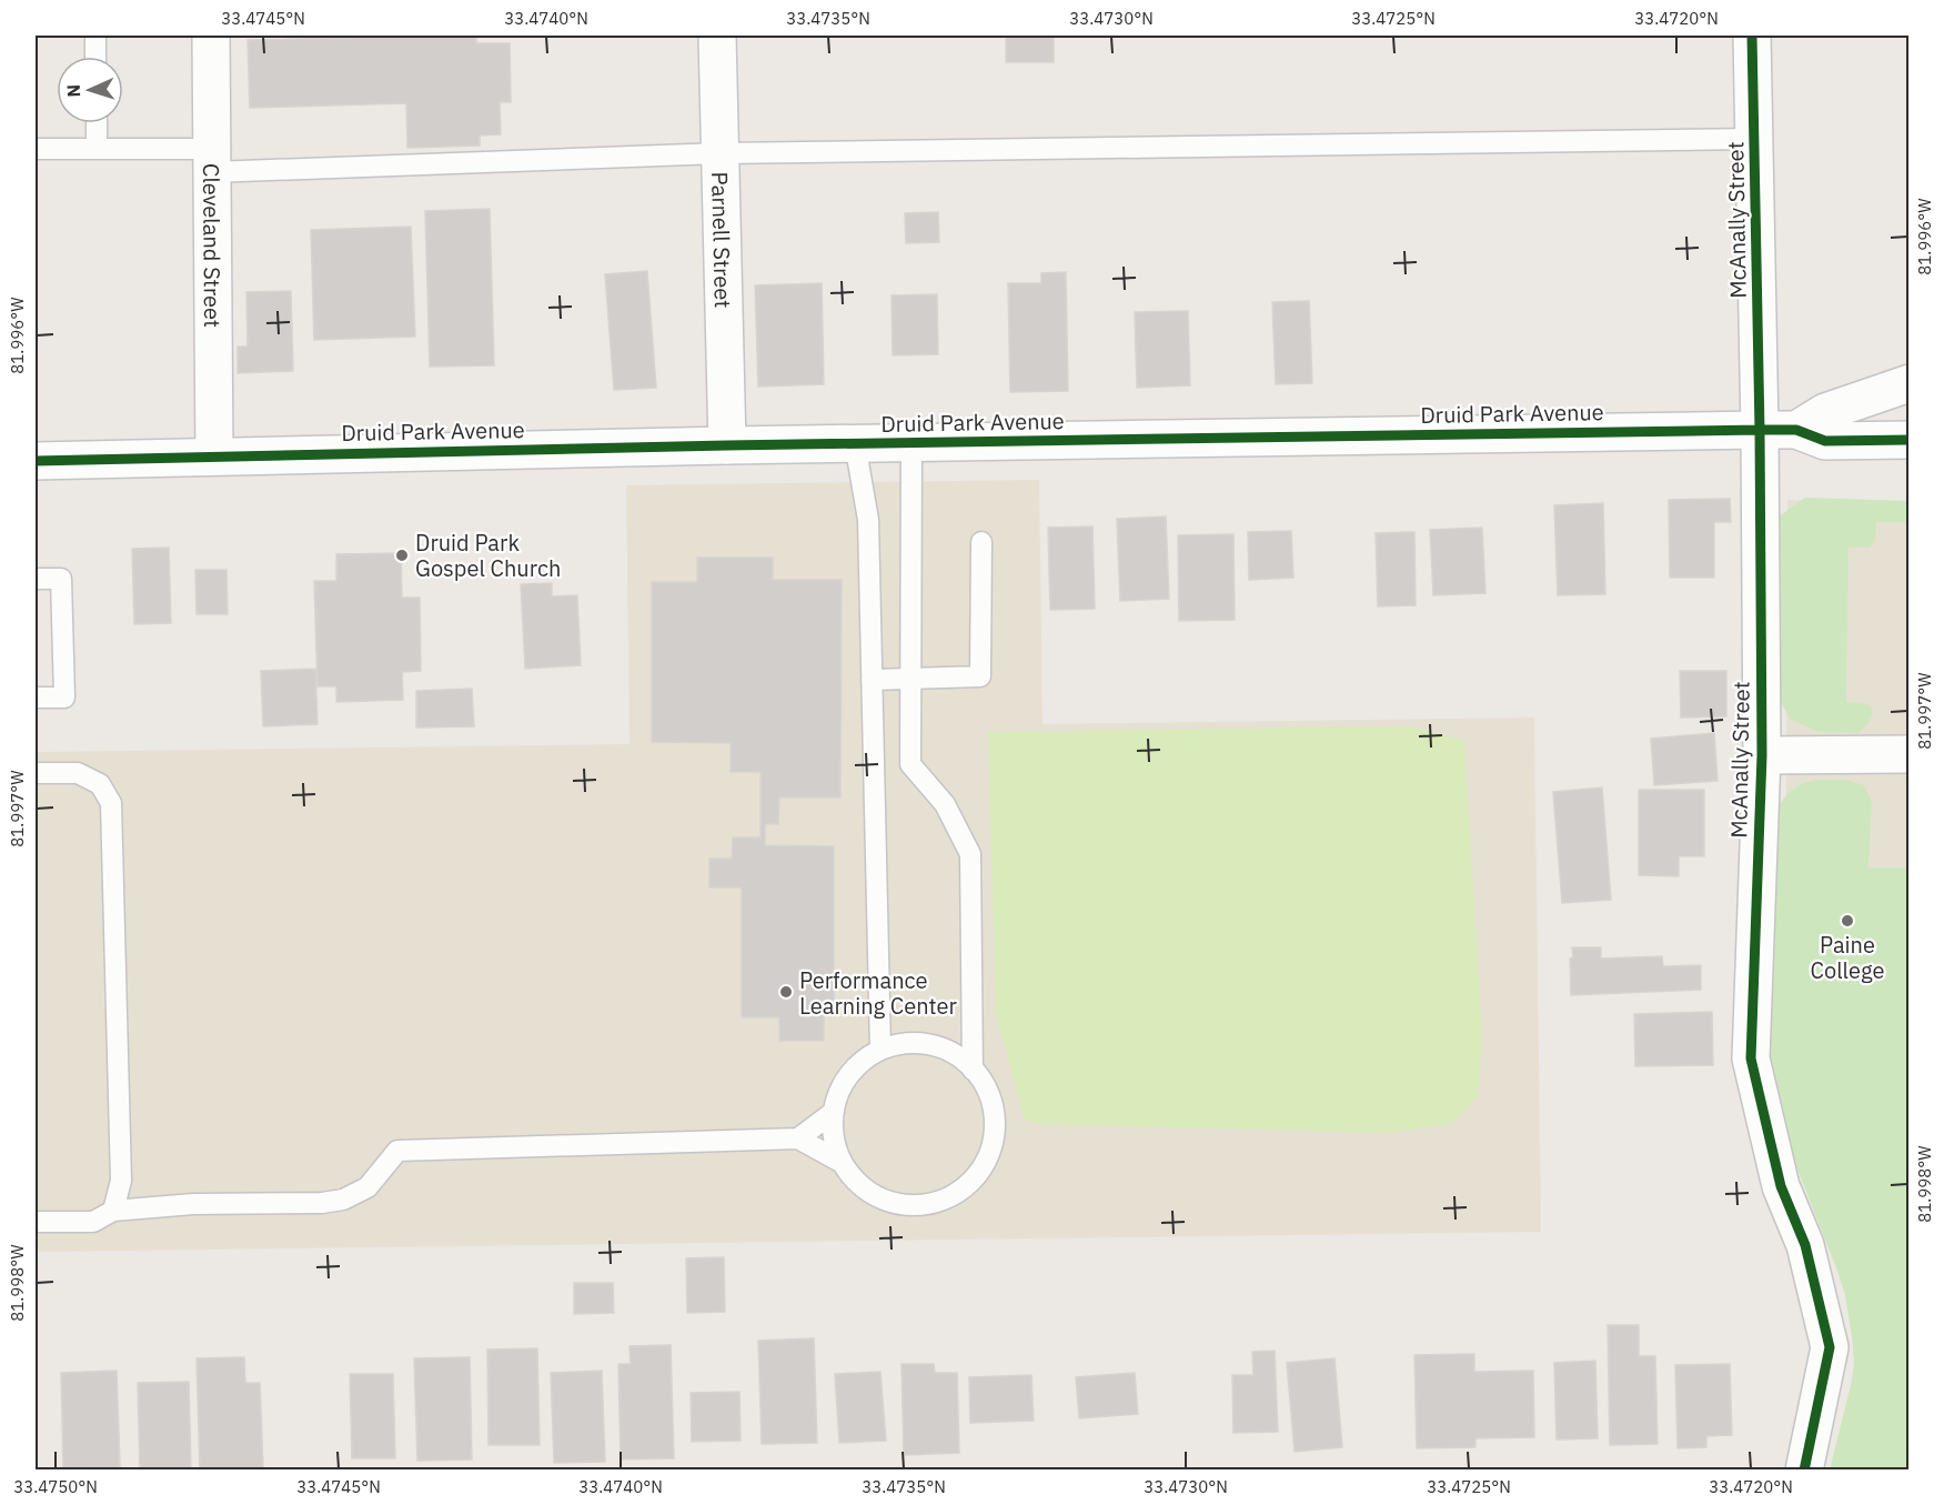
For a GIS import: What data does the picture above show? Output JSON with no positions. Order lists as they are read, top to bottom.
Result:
{
  "streets": {
    "street": [
      "McAnally Street",
      "Parnell Street",
      "Cleveland Street",
      "Druid Park Avenue"
    ]
  },
  "crossings": [
    ["McAnally Street", "Druid Park Avenue"],
    ["Parnell Street", "Druid Park Avenue"],
    ["Cleveland Street", "Druid Park Avenue"]
  ],
  "places": ["Druid Park Gospel Church", "Paine College", "Performance Learning Center"],
  "north": "left",
  "coordinates": [
    "33.4745°N",
    "33.4740°N",
    "33.4735°N",
    "33.4730°N",
    "33.4725°N",
    "33.4720°N",
    "81.996°W",
    "81.997°W",
    "81.998°W",
    "33.4750°N"
  ]
}
